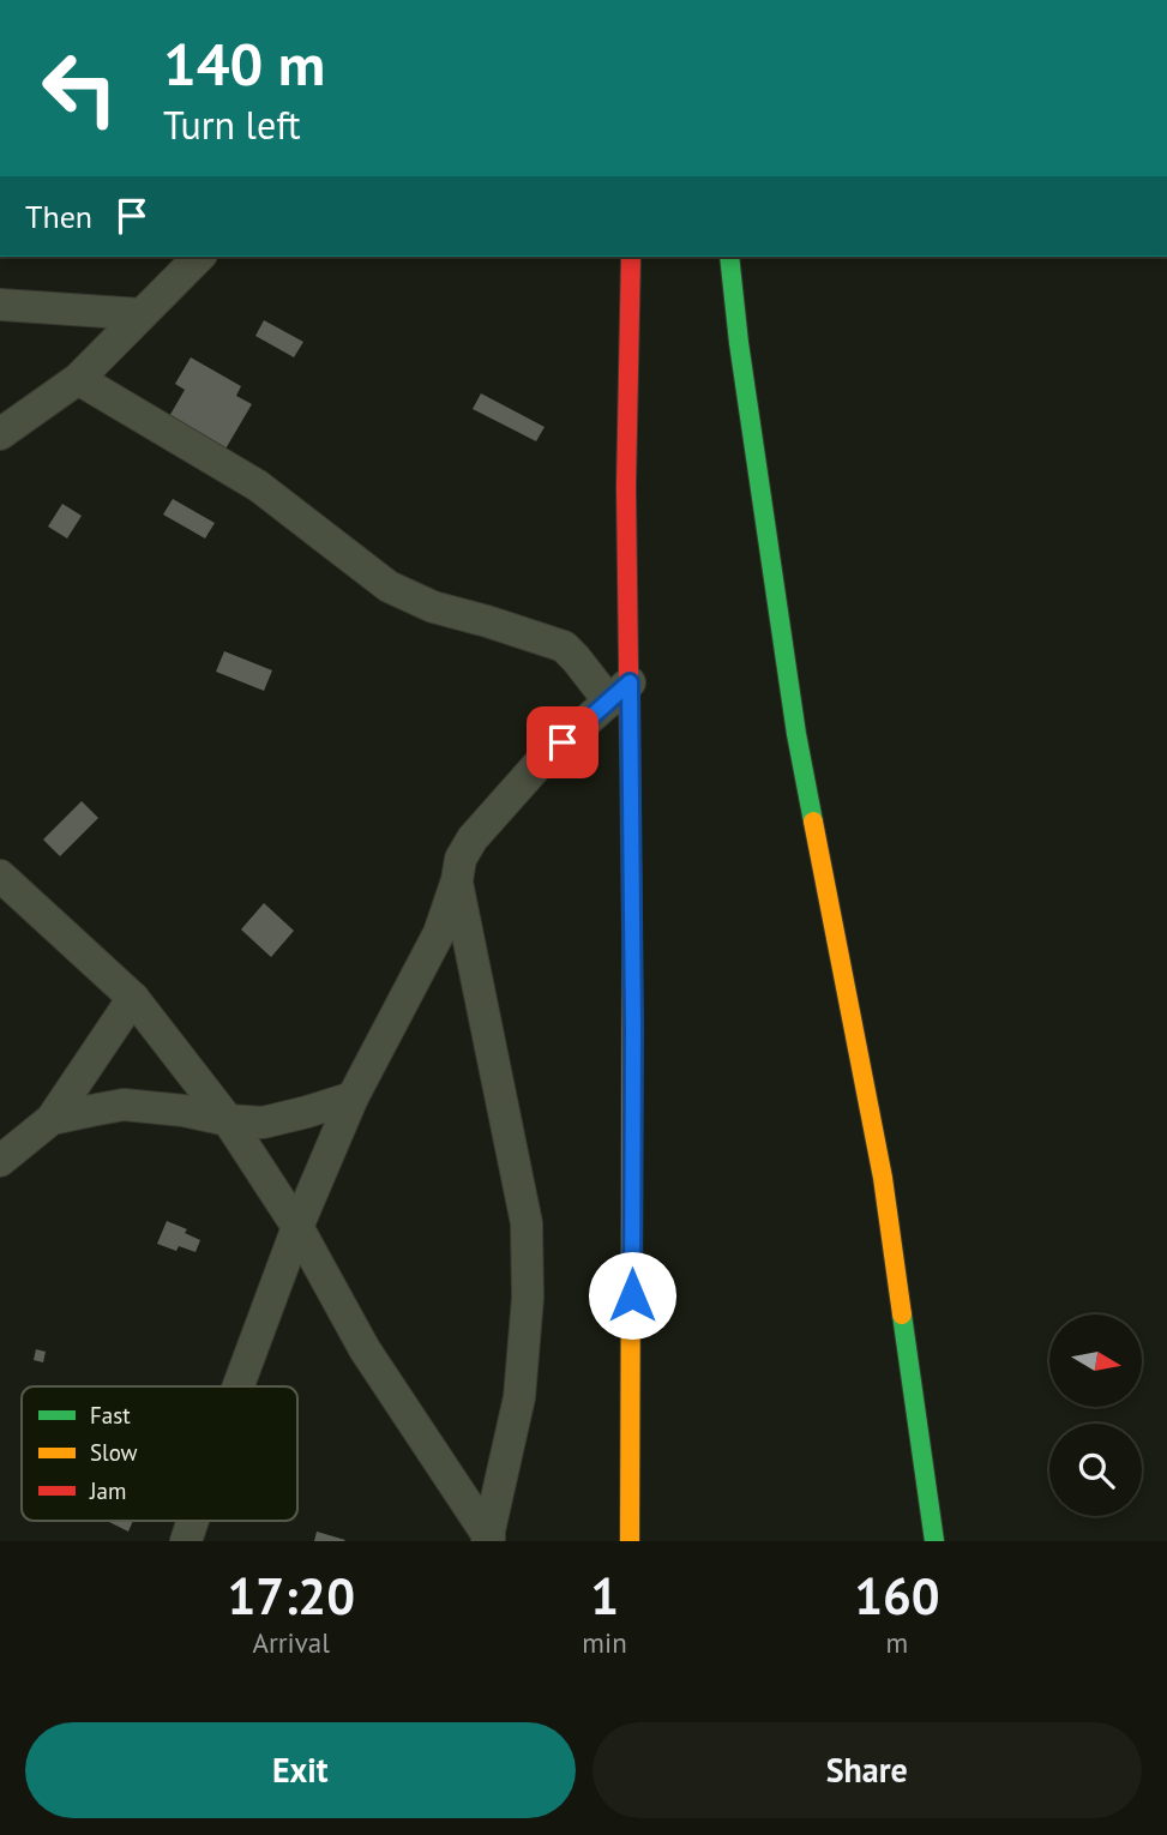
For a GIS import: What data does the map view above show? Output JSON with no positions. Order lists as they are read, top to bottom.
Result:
{
  "legend": ["Fast", "Slow", "Jam"],
  "north": "right",
  "page": {
    "turn": ["140 m", "Turn left"],
    "then": "Then",
    "eta": [
      "17:20",
      "Arrival",
      "1",
      "min",
      "160",
      "m"
    ],
    "buttons": ["Exit", "Share"]
  }
}
